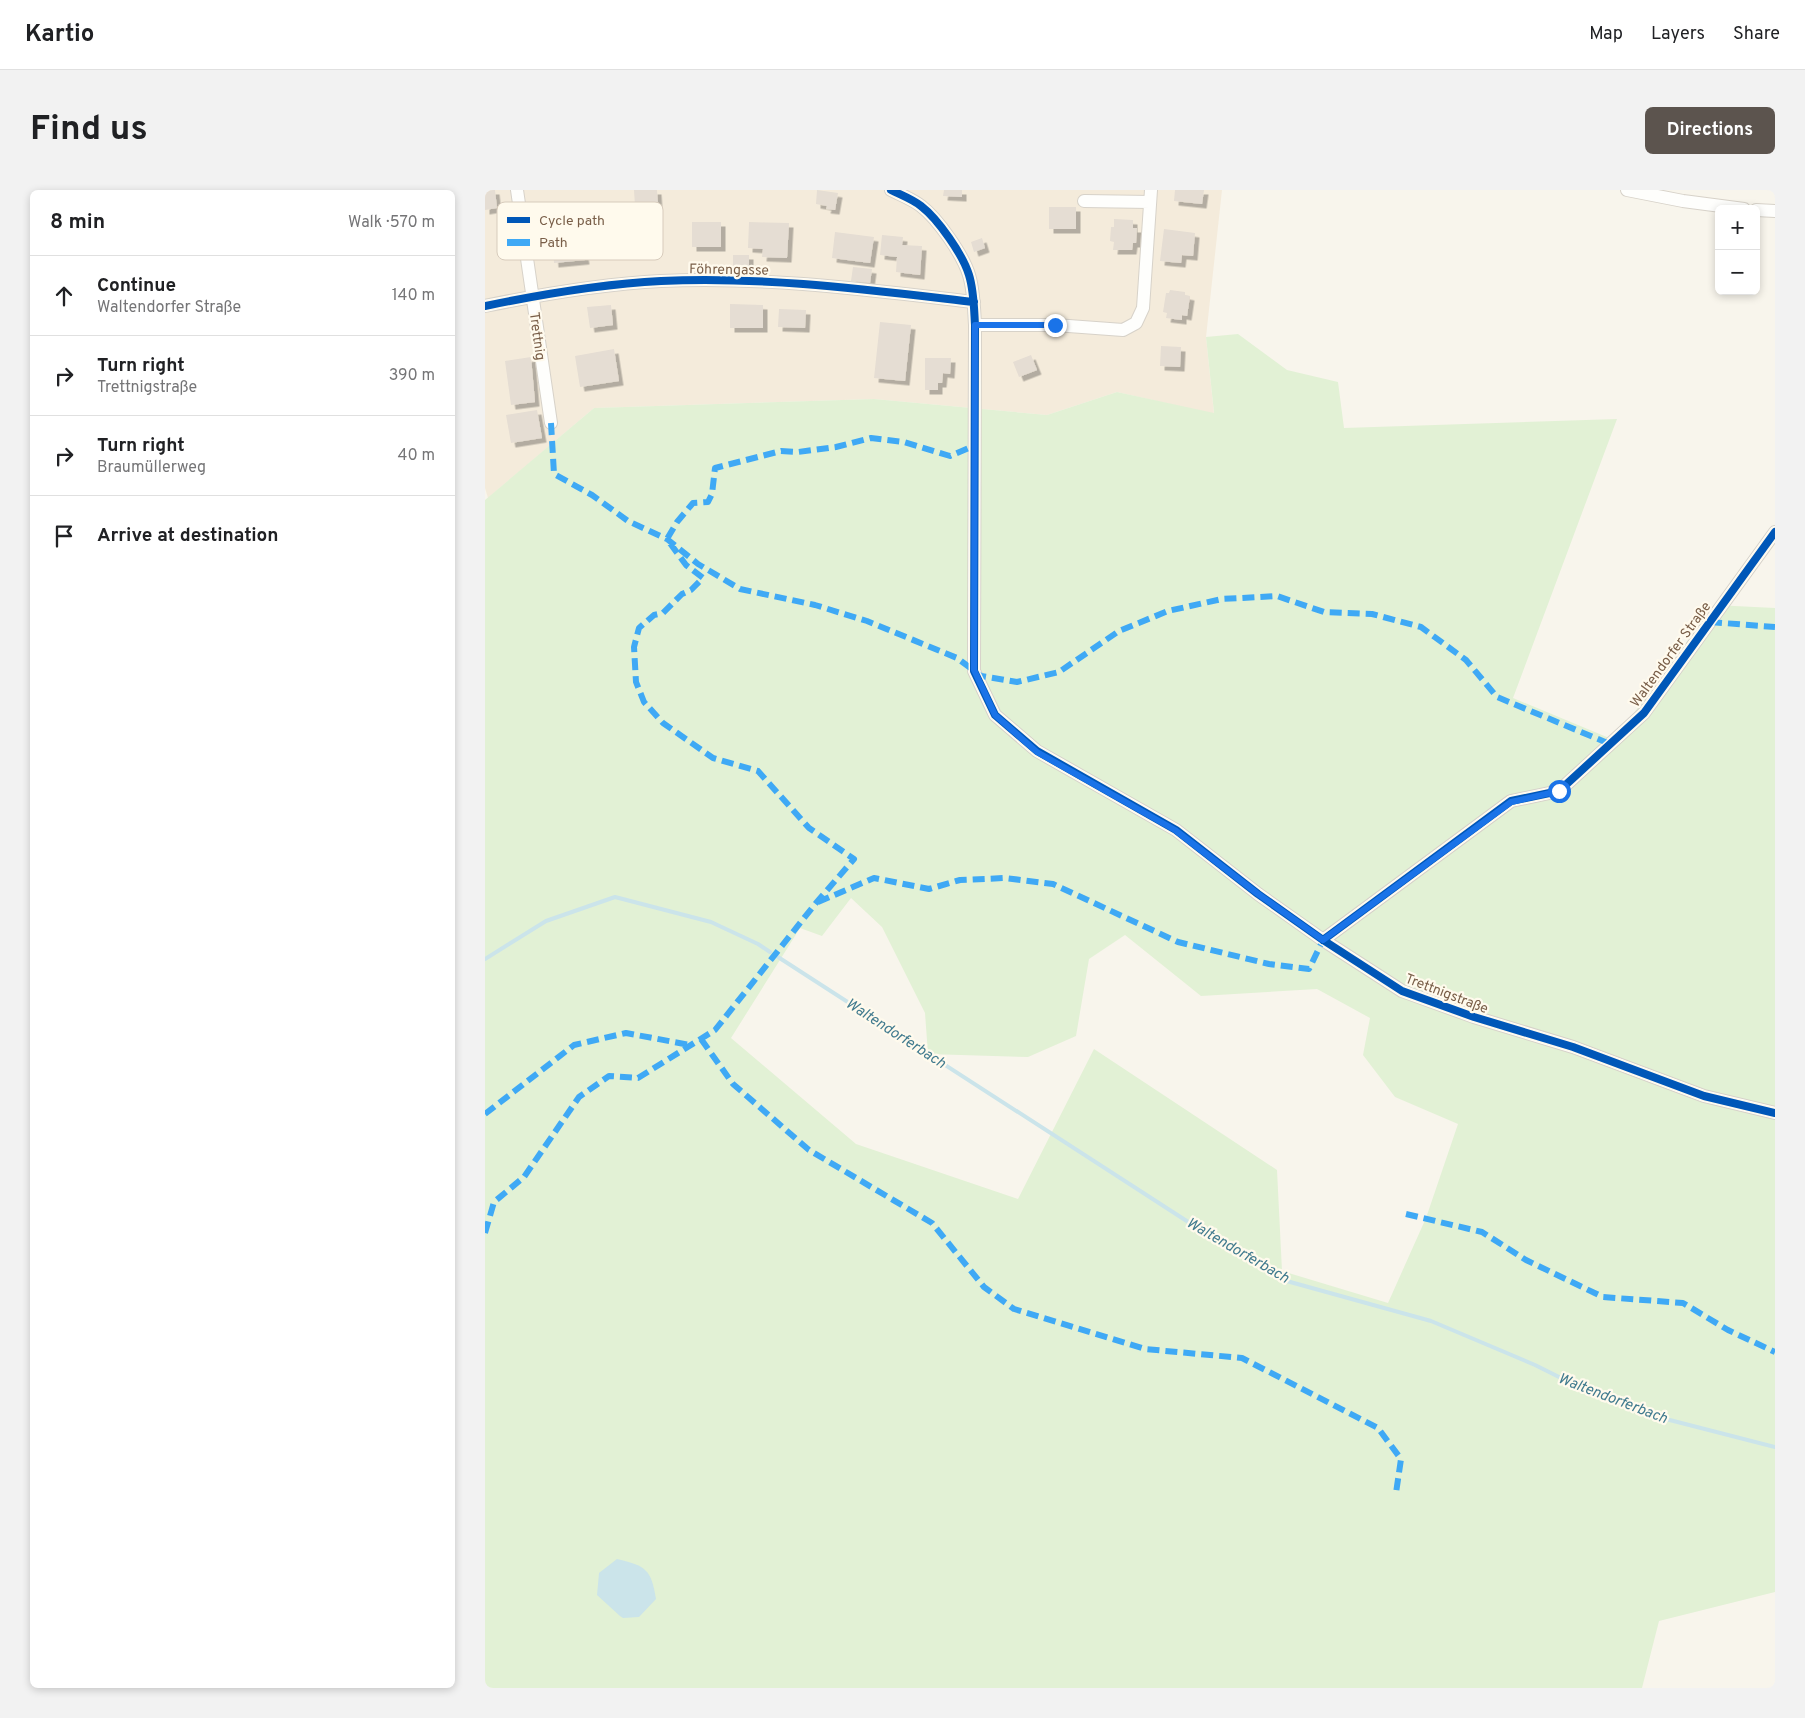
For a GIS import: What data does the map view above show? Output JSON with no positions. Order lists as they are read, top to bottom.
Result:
{
  "streets": {
    "street": [
      "Föhrengasse",
      "Trettnig",
      "Waltendorfer Straße",
      "Trettnigstraße"
    ]
  },
  "crossings": [
    ["Föhrengasse", "Trettnig"],
    ["Föhrengasse", "Trettnigstraße"],
    ["Waltendorfer Straße", "Trettnigstraße"]
  ],
  "water": ["Waltendorferbach"],
  "legend": ["Cycle path", "Path"],
  "page": {
    "header": "Kartio",
    "nav": ["Map", "Layers", "Share"],
    "buttons": "Directions",
    "title": "Find us",
    "heading": ["8 min", "Walk · 570 m"],
    "map_buttons": ["+", "−"],
    "list": [
      ["Continue", "Waltendorfer Straße", "140 m"],
      ["Turn right", "Trettnigstraße", "390 m"],
      ["Turn right", "Braumüllerweg", "40 m"],
      "Arrive at destination"
    ]
  }
}
